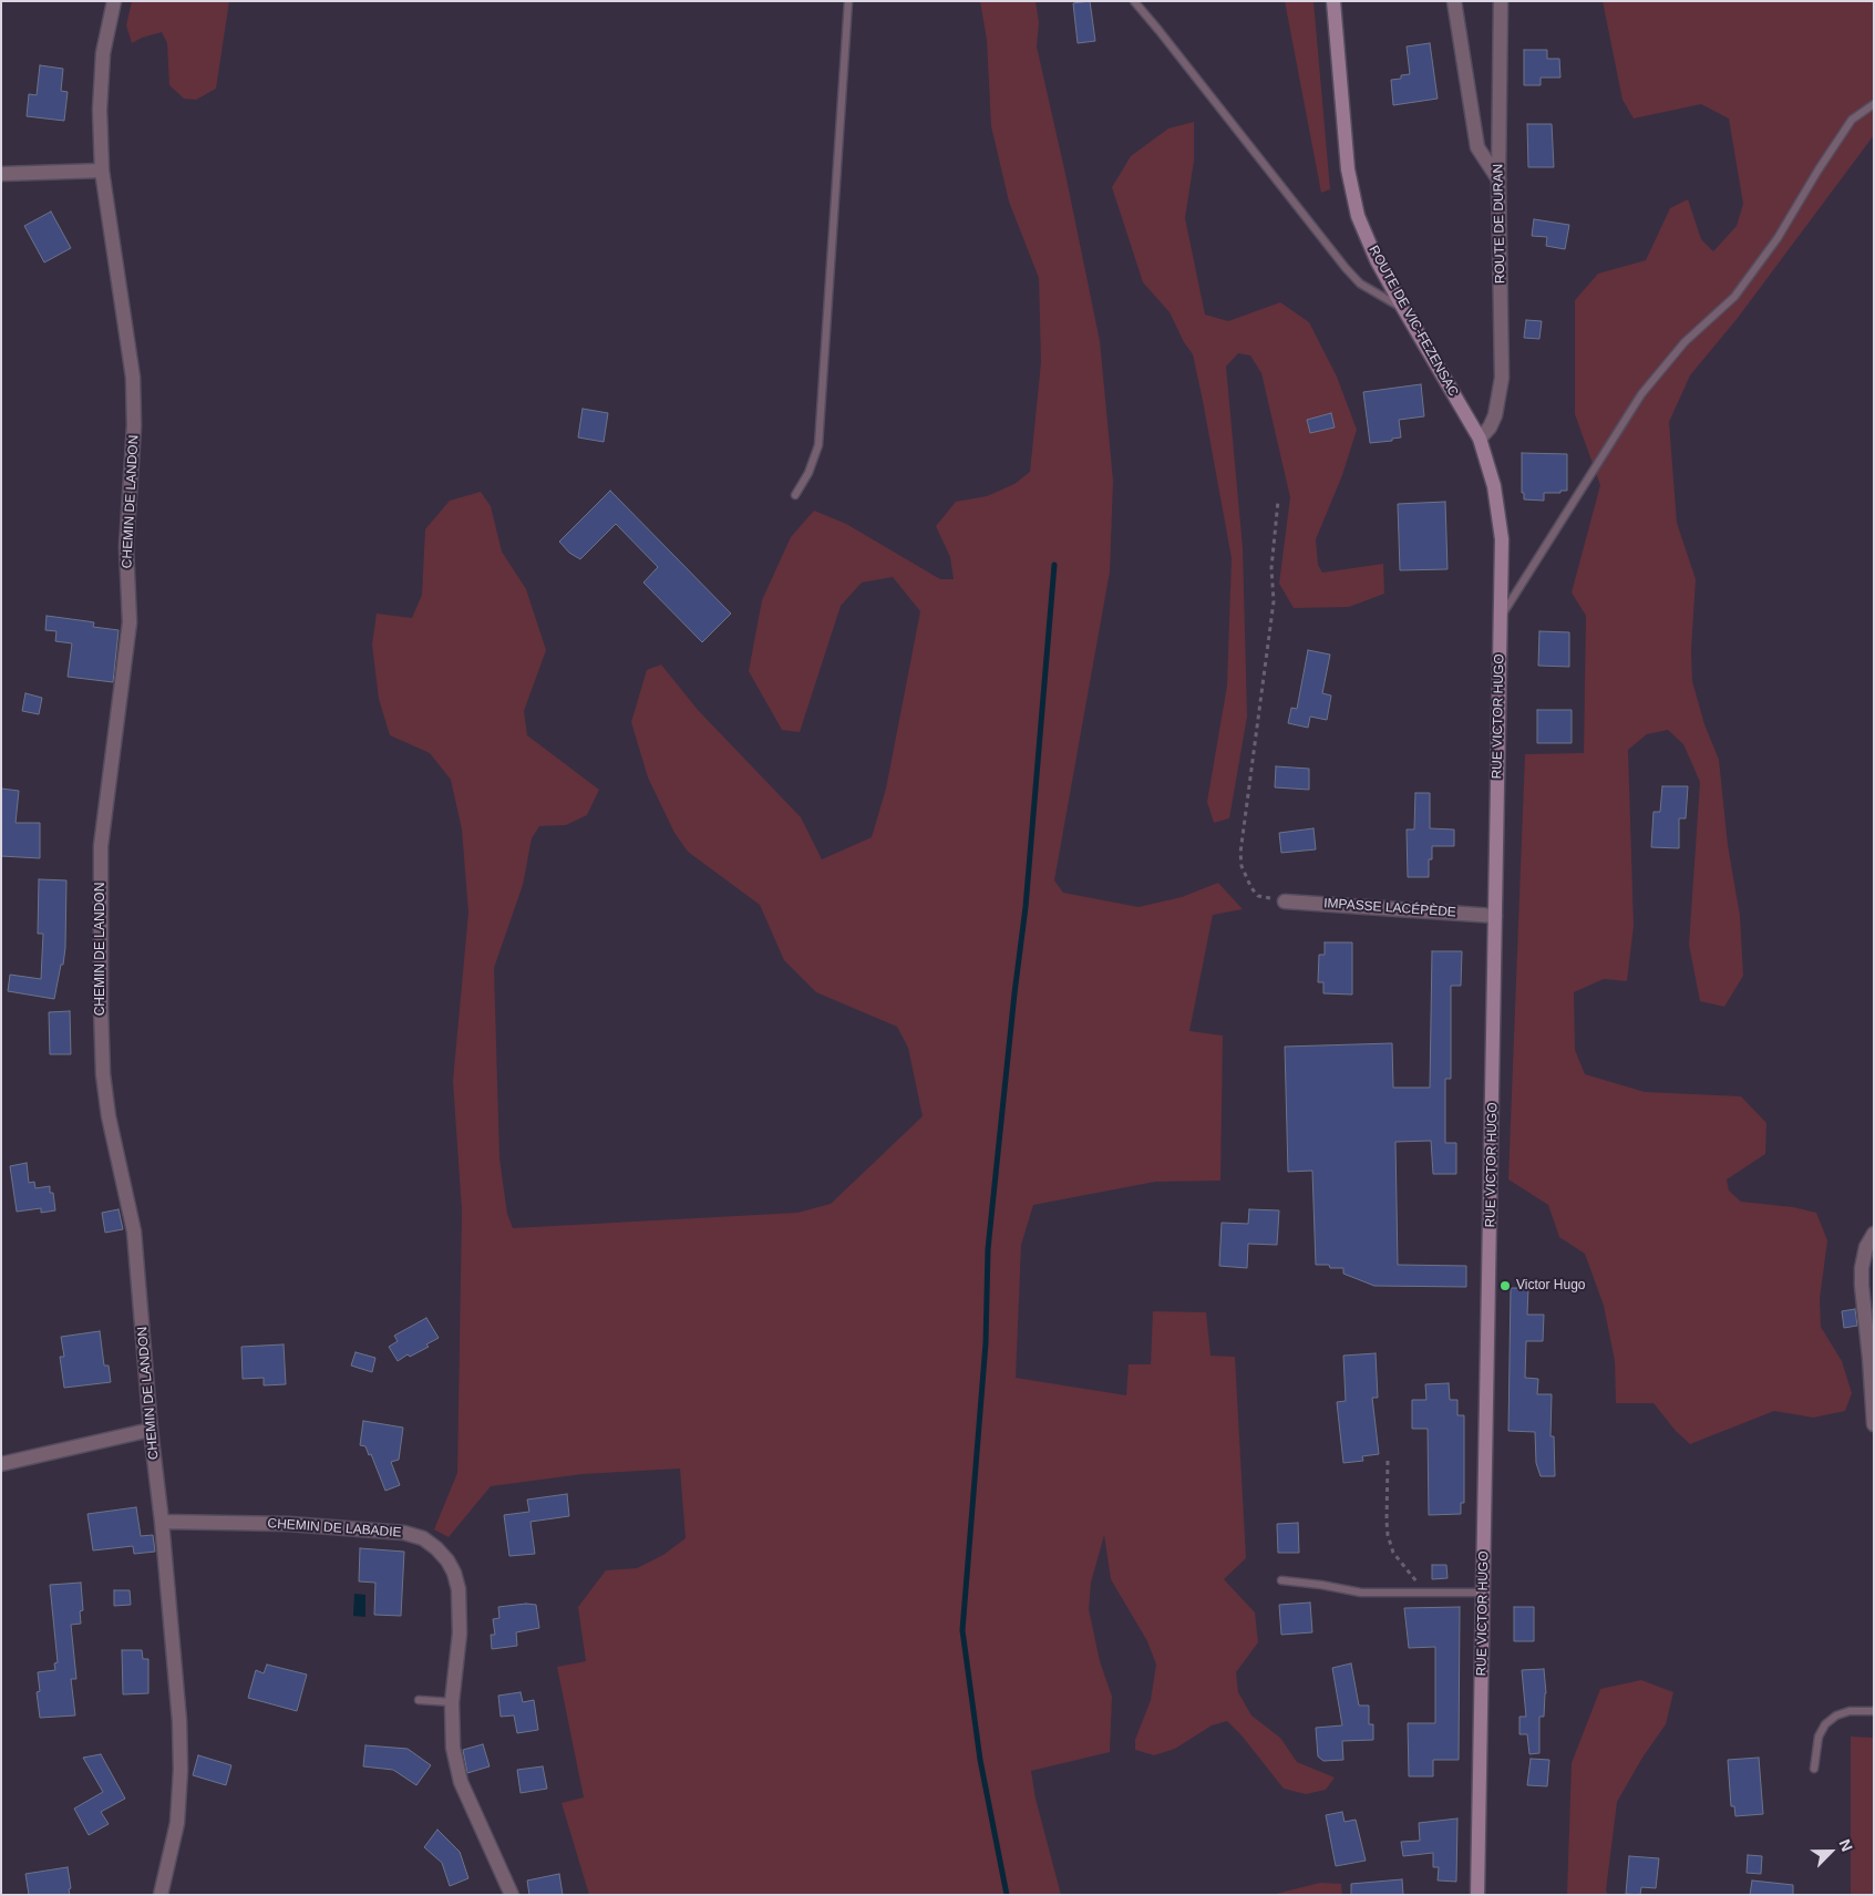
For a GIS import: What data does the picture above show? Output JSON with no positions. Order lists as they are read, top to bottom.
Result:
{
  "streets": {
    "main road": ["ROUTE DE VIC-FEZENSAC", "RUE VICTOR HUGO"],
    "street": [
      "ROUTE DE DURAN",
      "CHEMIN DE LANDON",
      "IMPASSE LACÉPÈDE",
      "CHEMIN DE LABADIE"
    ]
  },
  "crossings": [
    ["ROUTE DE DURAN", "ROUTE DE VIC-FEZENSAC"],
    ["ROUTE DE DURAN", "RUE VICTOR HUGO"],
    ["ROUTE DE VIC-FEZENSAC", "RUE VICTOR HUGO"],
    ["CHEMIN DE LANDON", "CHEMIN DE LABADIE"],
    ["RUE VICTOR HUGO", "IMPASSE LACÉPÈDE"]
  ],
  "places": ["Victor Hugo"],
  "north": "top right"
}
